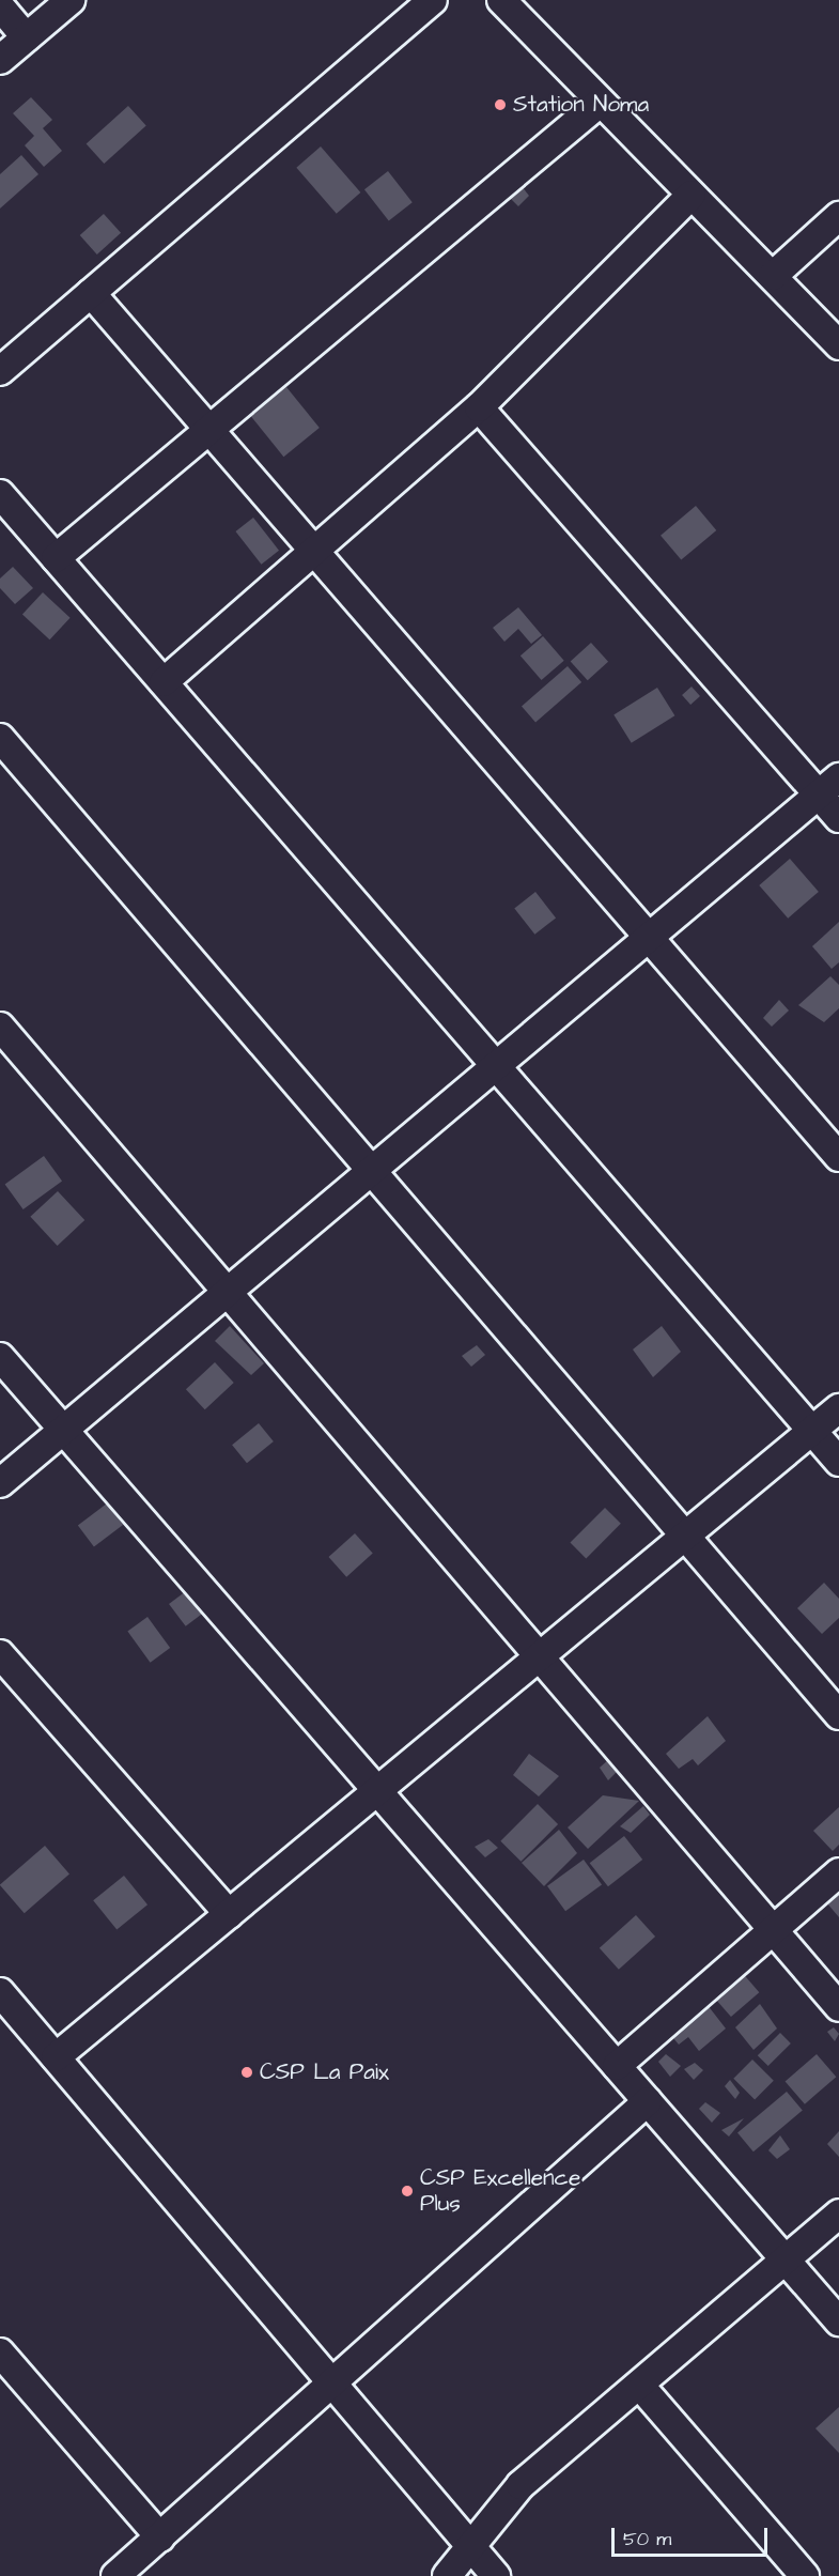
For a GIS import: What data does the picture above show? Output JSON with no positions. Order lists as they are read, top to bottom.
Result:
{
  "places": ["Station Noma", "CSP La Paix", "CSP Excellence Plus"],
  "scale_bar": "50 m"
}
